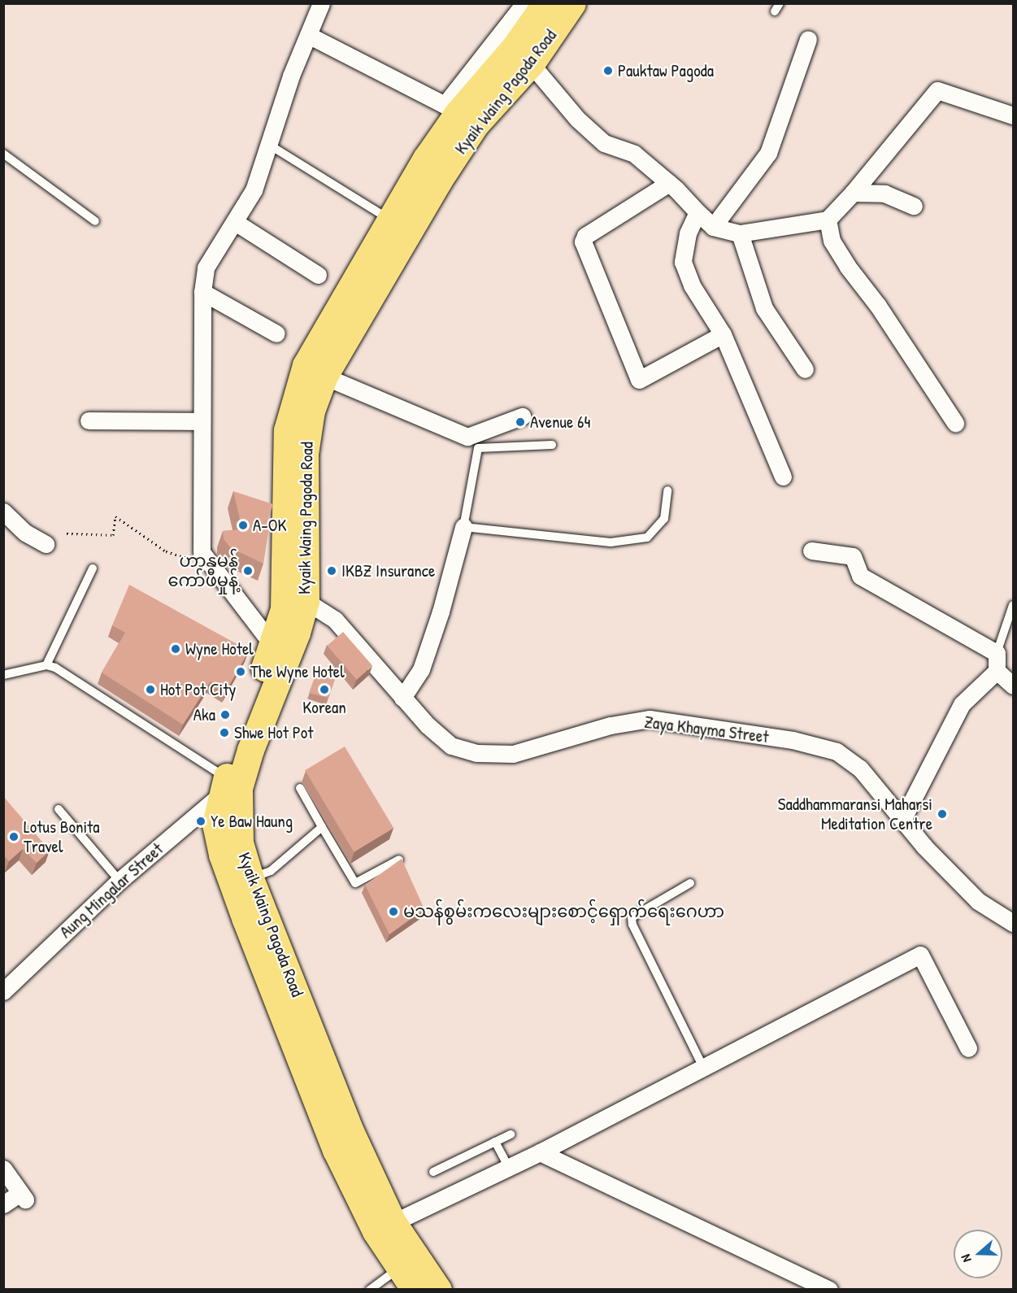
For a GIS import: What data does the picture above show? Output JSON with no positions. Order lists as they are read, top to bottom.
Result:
{
  "streets": {
    "main road": ["Kyaik Waing Pagoda Road"],
    "street": ["Zaya Khayma Street", "Aung Mingalar Street"]
  },
  "crossings": [
    ["Kyaik Waing Pagoda Road", "Zaya Khayma Street"],
    ["Kyaik Waing Pagoda Road", "Aung Mingalar Street"]
  ],
  "places": [
    "Pauktaw Pagoda",
    "Avenue 64",
    "A-OK",
    "ဟာနုမန် ကော်ဖီမှုန့်",
    "IKBZ Insurance",
    "Wyne Hotel",
    "The Wyne Hotel",
    "Hot Pot City",
    "Korean",
    "Aka",
    "Shwe Hot Pot",
    "Saddhammaransi Maharsi Meditation Centre",
    "Ye Baw Haung",
    "Lotus Bonita Travel",
    "မသန်စွမ်းကလေးများစောင့်ရှောက်ရေးဂေဟာ"
  ],
  "north": "left"
}
